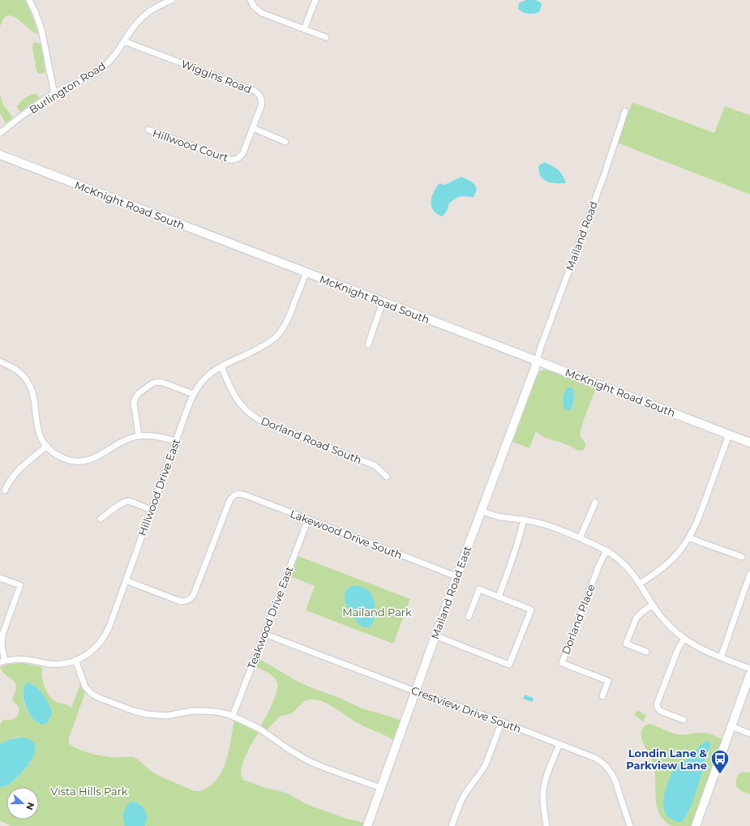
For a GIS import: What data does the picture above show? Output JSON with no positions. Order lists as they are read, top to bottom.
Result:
{
  "streets": {
    "street": [
      "Wiggins Road",
      "Burlington Road",
      "Hillwood Court",
      "McKnight Road South",
      "Mailand Road",
      "Dorland Road South",
      "Hillwood Drive East",
      "Lakewood Drive South",
      "Mailand Road East",
      "Teakwood Drive East",
      "Dorland Place",
      "Crestview Drive South"
    ]
  },
  "crossings": [
    ["Wiggins Road", "Burlington Road"],
    ["Wiggins Road", "Hillwood Court"],
    ["McKnight Road South", "Mailand Road"],
    ["McKnight Road South", "Hillwood Drive East"],
    ["McKnight Road South", "Mailand Road East"],
    ["Mailand Road", "Mailand Road East"],
    ["Dorland Road South", "Hillwood Drive East"],
    ["Hillwood Drive East", "Lakewood Drive South"],
    ["Lakewood Drive South", "Mailand Road East"],
    ["Lakewood Drive South", "Teakwood Drive East"],
    ["Mailand Road East", "Crestview Drive South"],
    ["Teakwood Drive East", "Crestview Drive South"]
  ],
  "parks": ["Mailand Park", "Vista Hills Park"],
  "places": {
    "bus stop": ["Londin Lane & Parkview Lane"]
  },
  "north": "right"
}
